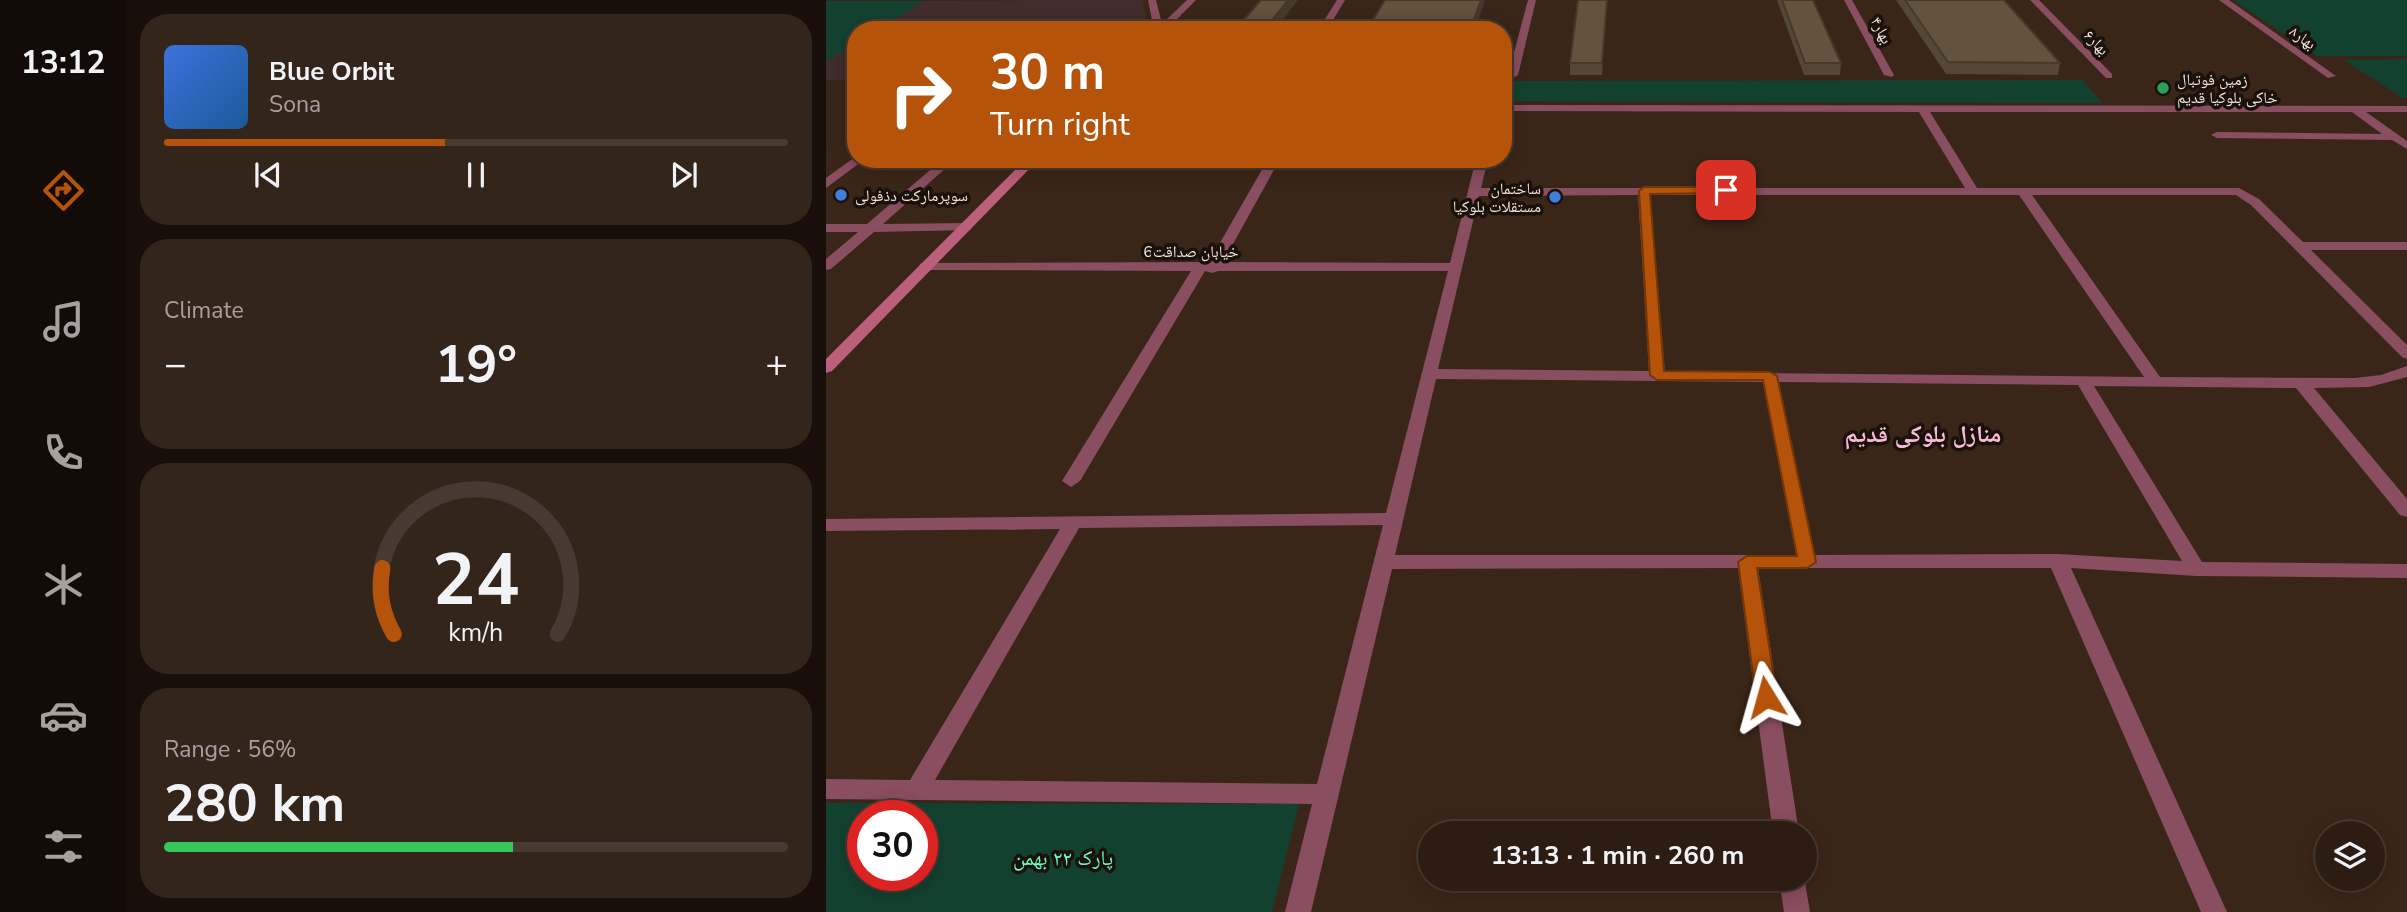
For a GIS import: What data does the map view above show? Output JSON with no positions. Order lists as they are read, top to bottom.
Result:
{
  "streets": {
    "street": [
      "بهار۴",
      "بهار۸",
      "بهار۶",
      "خیابان صداقت6"
    ]
  },
  "districts": ["منازل بلوکی قدیم"],
  "parks": ["پارک ۲۲ بهمن"],
  "places": ["زمین فوتبال خاکی بلوکیا قدیم", "سوپرمارکت دذفولی", "ساختمان مستقلات بلوکیا"],
  "page": {
    "tabs": "13:12",
    "turn": ["30 m", "Turn right"],
    "song": ["Blue Orbit", "Sona"],
    "tile": [
      "Climate",
      ["Range · 56%", "280 km"]
    ],
    "heat": ["−", "19°", "+"],
    "limit": "30",
    "trip": "13:13 · 1 min · 260 m",
    "gauge": ["24", "km/h"]
  }
}
